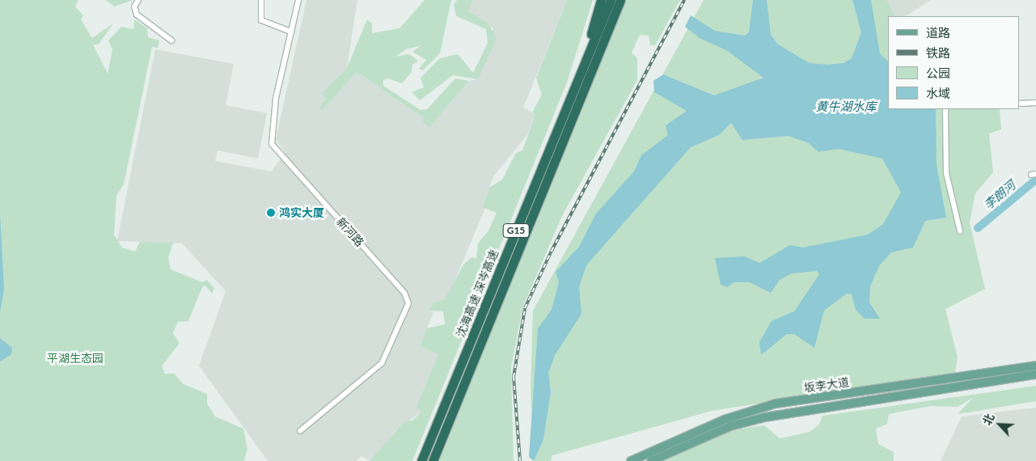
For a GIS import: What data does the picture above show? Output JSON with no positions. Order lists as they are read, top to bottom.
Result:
{
  "streets": {
    "highway": ["G15", "沈海高速 深岑高速"],
    "main road": ["坂李大道"],
    "street": ["新河路"]
  },
  "water": ["黄牛湖水库", "李朗河"],
  "parks": ["平湖生态园"],
  "places": ["鸿实大厦"],
  "legend": [
    "道路",
    "铁路",
    "公园",
    "水域"
  ],
  "north": "top left"
}
